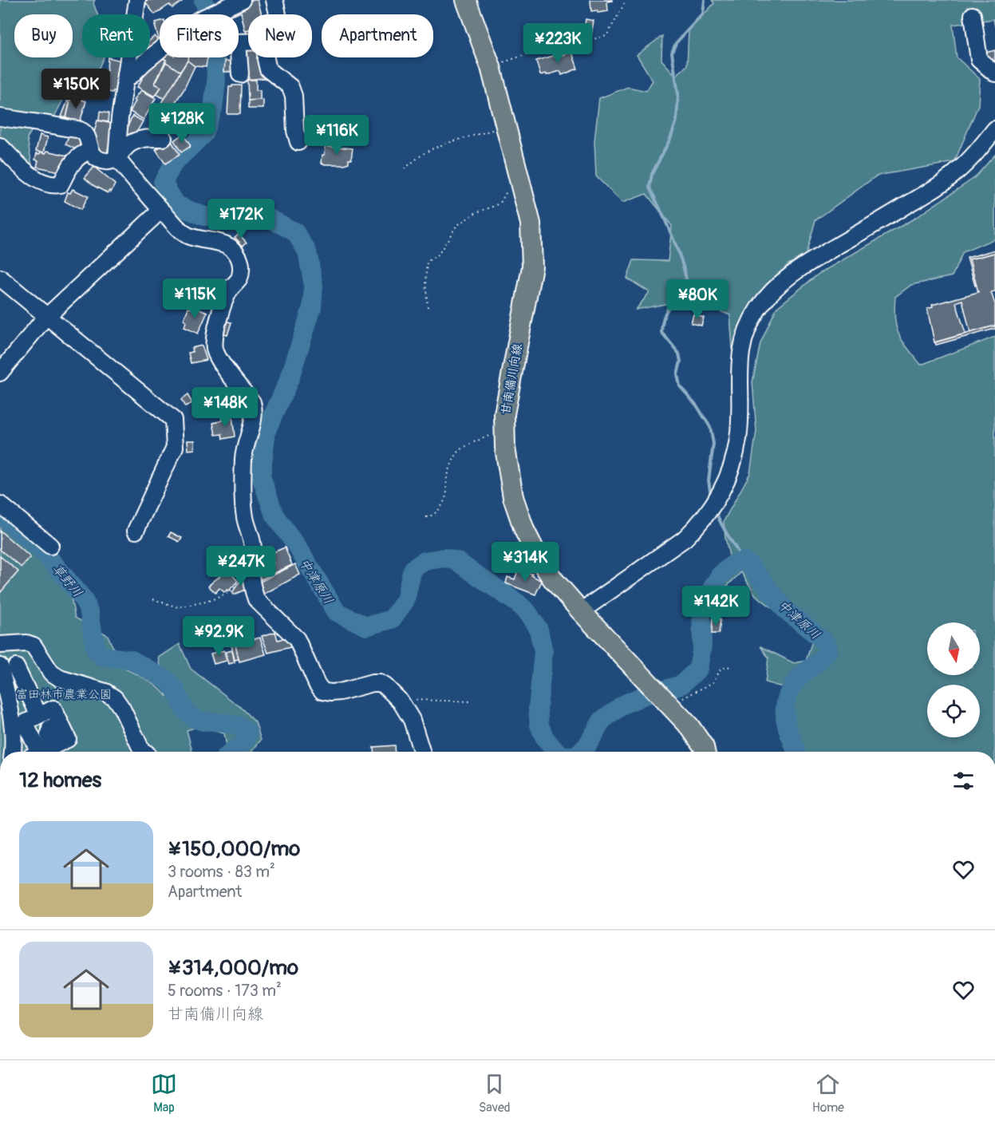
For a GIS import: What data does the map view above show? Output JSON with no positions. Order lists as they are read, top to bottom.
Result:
{
  "streets": {
    "main road": ["甘南備川向線"]
  },
  "water": ["草野川", "中津原川"],
  "parks": ["富田林市農業公園"],
  "north": "bottom",
  "page": {
    "chip": [
      "Buy",
      "Rent",
      "Filters",
      "New",
      "Apartment"
    ],
    "price": [
      "¥223K",
      "¥150K",
      "¥128K",
      "¥116K",
      "¥172K",
      "¥115K",
      "¥80K",
      "¥148K",
      "¥314K",
      "¥247K",
      "¥142K",
      "¥92.9K"
    ],
    "heading": "12 homes",
    "list": [
      {
        "name": "¥150,000/mo",
        "note": "3 rooms · 83 m² · Apartment"
      },
      {
        "name": "¥314,000/mo",
        "note": "5 rooms · 173 m² · 甘南備川向線"
      }
    ],
    "tabs": ["Map", "Saved", "Home"]
  }
}
